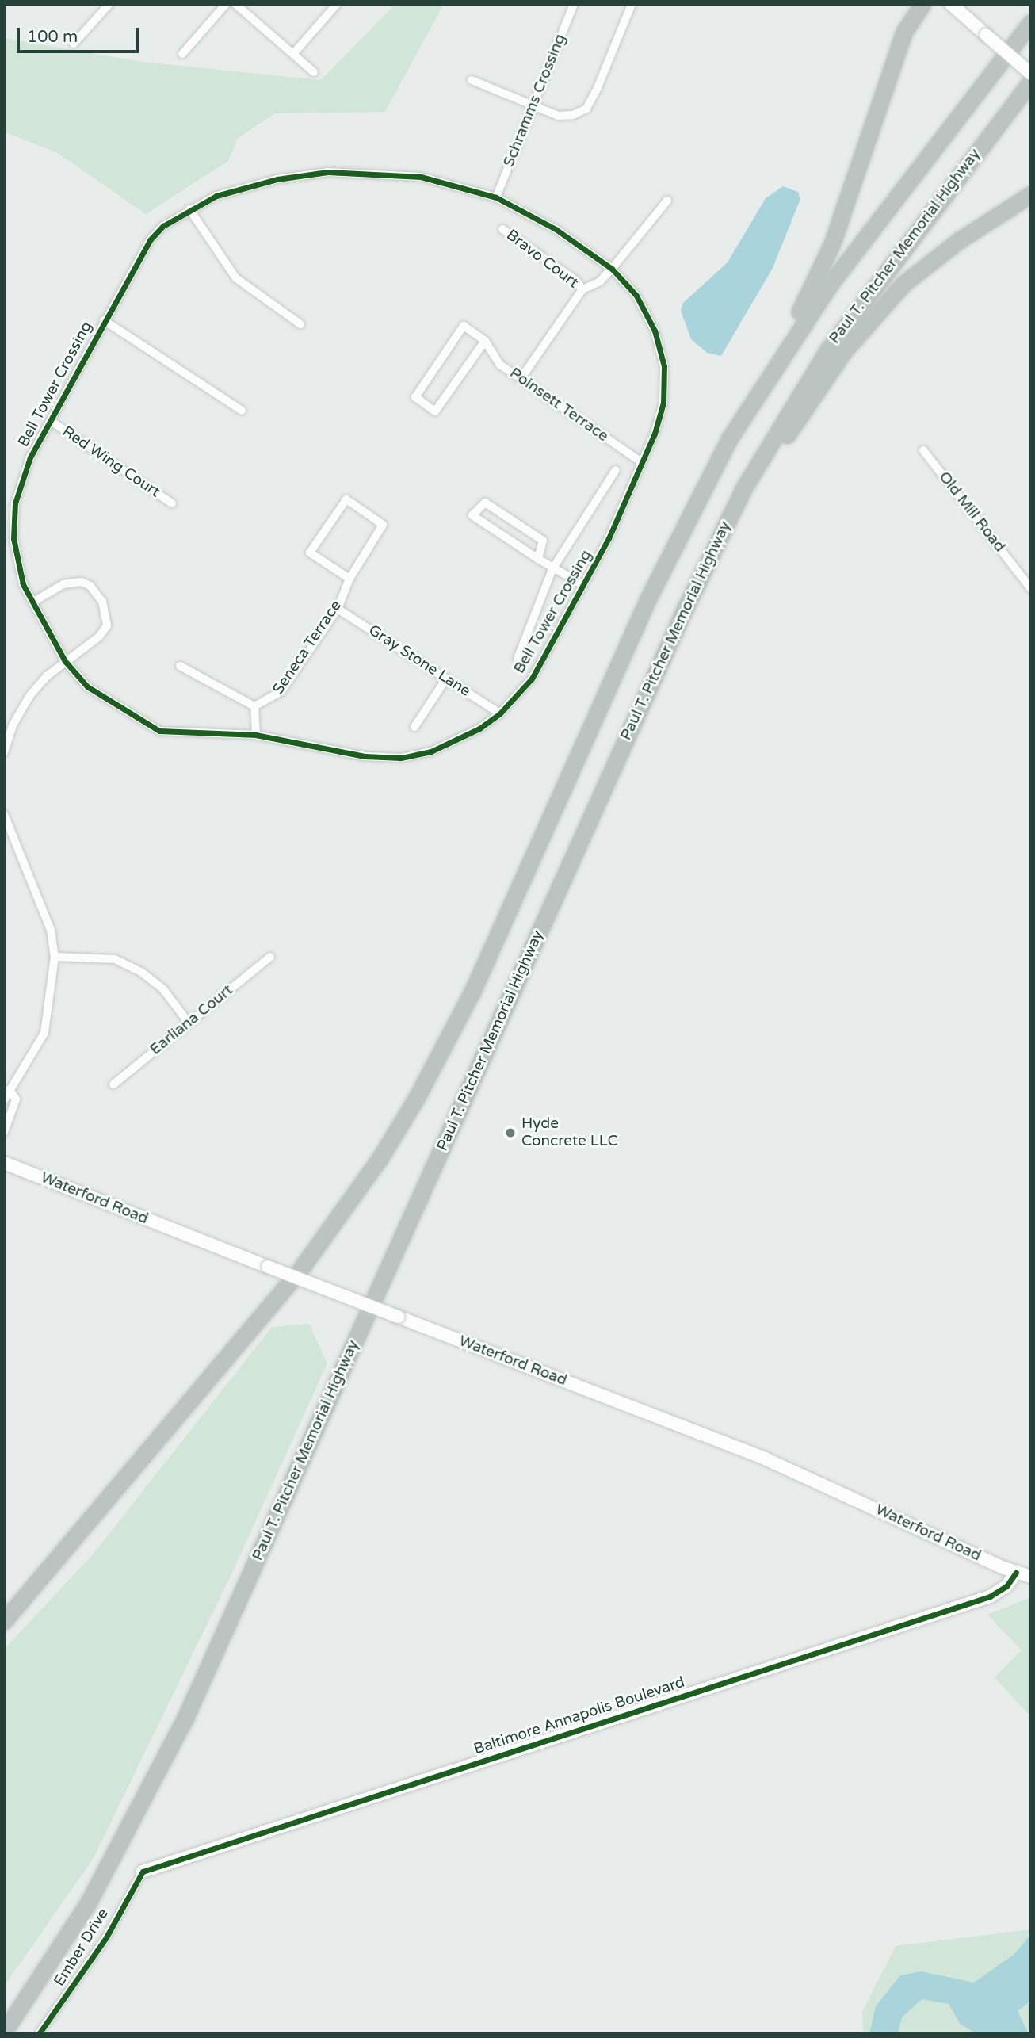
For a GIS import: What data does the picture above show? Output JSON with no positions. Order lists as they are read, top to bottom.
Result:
{
  "streets": {
    "highway": ["Paul T. Pitcher Memorial Highway"],
    "main road": ["Waterford Road", "Baltimore Annapolis Boulevard"],
    "street": [
      "Schramms Crossing",
      "Bravo Court",
      "Bell Tower Crossing",
      "Poinsett Terrace",
      "Red Wing Court",
      "Old Mill Road",
      "Seneca Terrace",
      "Gray Stone Lane",
      "Earliana Court",
      "Ember Drive"
    ]
  },
  "crossings": [
    ["Schramms Crossing", "Bell Tower Crossing"],
    ["Bell Tower Crossing", "Poinsett Terrace"],
    ["Bell Tower Crossing", "Red Wing Court"],
    ["Bell Tower Crossing", "Gray Stone Lane"],
    ["Seneca Terrace", "Gray Stone Lane"],
    ["Waterford Road", "Baltimore Annapolis Boulevard"],
    ["Baltimore Annapolis Boulevard", "Ember Drive"]
  ],
  "places": ["Hyde Concrete LLC"],
  "scale_bar": "100 m"
}
